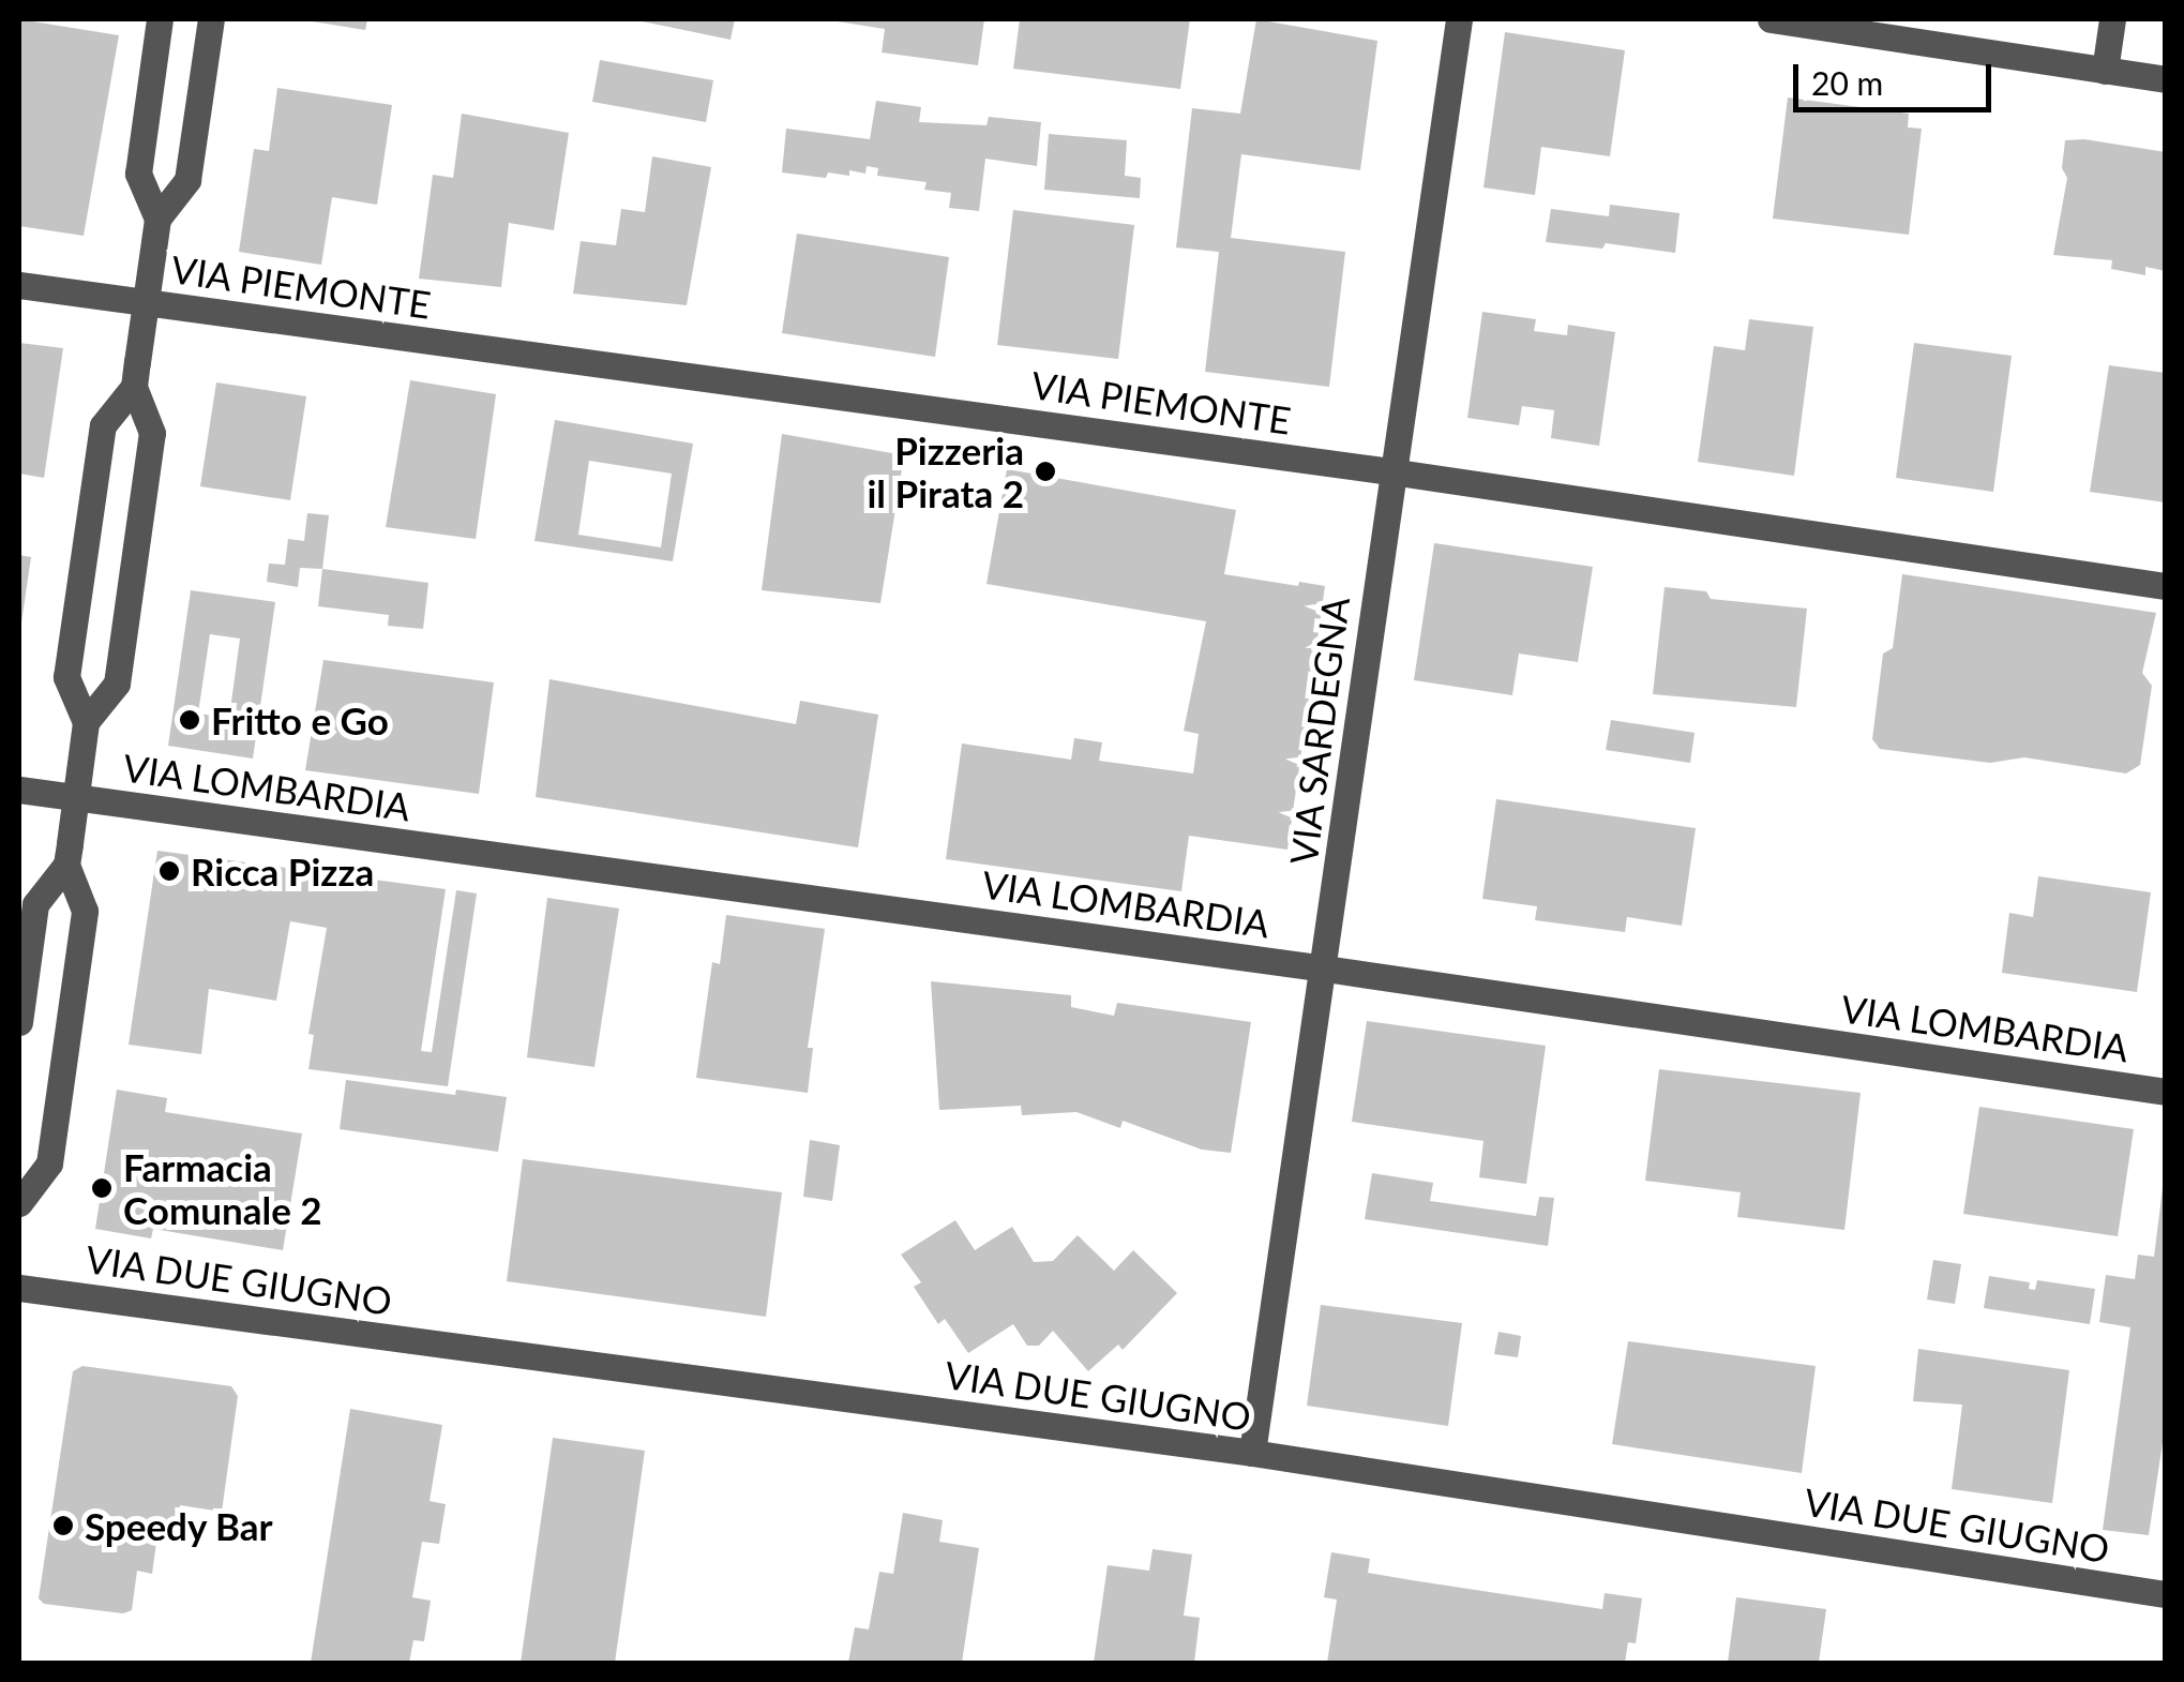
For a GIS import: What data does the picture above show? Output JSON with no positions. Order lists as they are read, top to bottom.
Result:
{
  "streets": {
    "street": [
      "VIA PIEMONTE",
      "VIA SARDEGNA",
      "VIA LOMBARDIA",
      "VIA DUE GIUGNO"
    ]
  },
  "crossings": [
    ["VIA PIEMONTE", "VIA SARDEGNA"],
    ["VIA SARDEGNA", "VIA LOMBARDIA"],
    ["VIA SARDEGNA", "VIA DUE GIUGNO"]
  ],
  "places": [
    "Pizzeria il Pirata 2",
    "Fritto e Go",
    "Ricca Pizza",
    "Farmacia Comunale 2",
    "Speedy Bar"
  ],
  "scale_bar": "20 m"
}
